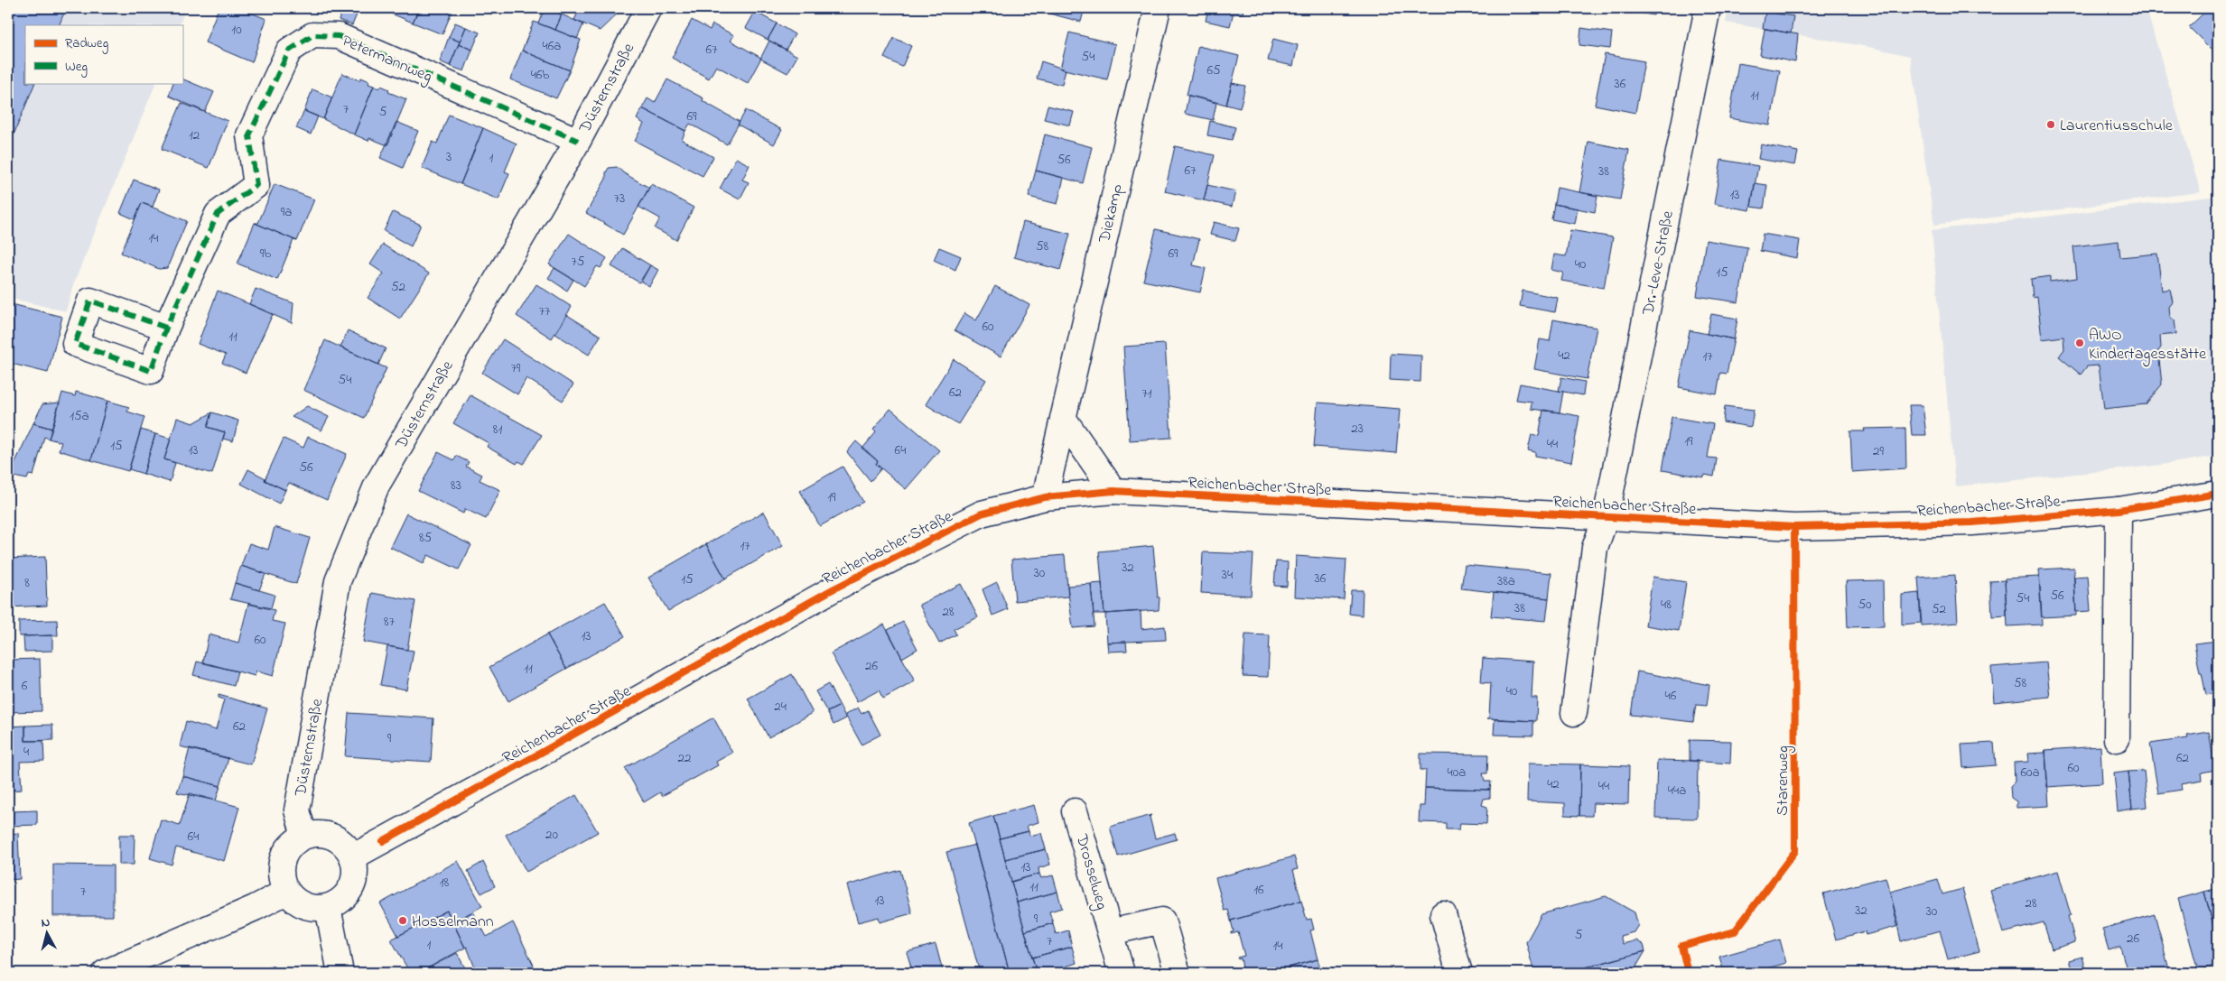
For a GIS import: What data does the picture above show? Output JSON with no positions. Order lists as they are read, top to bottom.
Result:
{
  "streets": {
    "street": [
      "Petermannweg",
      "Düsternstraße",
      "Diekamp",
      "Dr.-Leve-Straße",
      "Reichenbacher Straße",
      "Drosselweg"
    ],
    "cycle path": ["Starenweg"]
  },
  "crossings": [
    ["Petermannweg", "Düsternstraße"],
    ["Düsternstraße", "Reichenbacher Straße"],
    ["Diekamp", "Reichenbacher Straße"],
    ["Dr.-Leve-Straße", "Reichenbacher Straße"]
  ],
  "places": ["Laurentiusschule", "AWO Kindertagesstätte", "Hosselmann"],
  "house_numbers": [
    "10",
    "46a",
    "67",
    "54",
    "65",
    "46b",
    "36",
    "11",
    "7",
    "5",
    "69",
    "12",
    "3",
    "1",
    "56",
    "67",
    "38",
    "13",
    "73",
    "9a",
    "14",
    "58",
    "9b",
    "69",
    "75",
    "40",
    "15",
    "52",
    "77",
    "60",
    "11",
    "42",
    "17",
    "79",
    "54",
    "62",
    "71",
    "15a",
    "23",
    "81",
    "19",
    "44",
    "15",
    "13",
    "64",
    "29",
    "56",
    "83",
    "19",
    "85",
    "17",
    "32",
    "30",
    "34",
    "36",
    "15",
    "38a",
    "8",
    "56",
    "54",
    "48",
    "50",
    "38",
    "52",
    "28",
    "87",
    "13",
    "60",
    "26",
    "11",
    "58",
    "6",
    "40",
    "46",
    "24",
    "62",
    "9",
    "4",
    "22",
    "62",
    "60",
    "40a",
    "60a",
    "42",
    "44",
    "44a",
    "20",
    "64",
    "13",
    "18",
    "11",
    "16",
    "7",
    "13",
    "28",
    "32",
    "30",
    "9",
    "5",
    "26",
    "7",
    "1",
    "14"
  ],
  "legend": ["Radweg", "Weg"],
  "north": "top"
}
